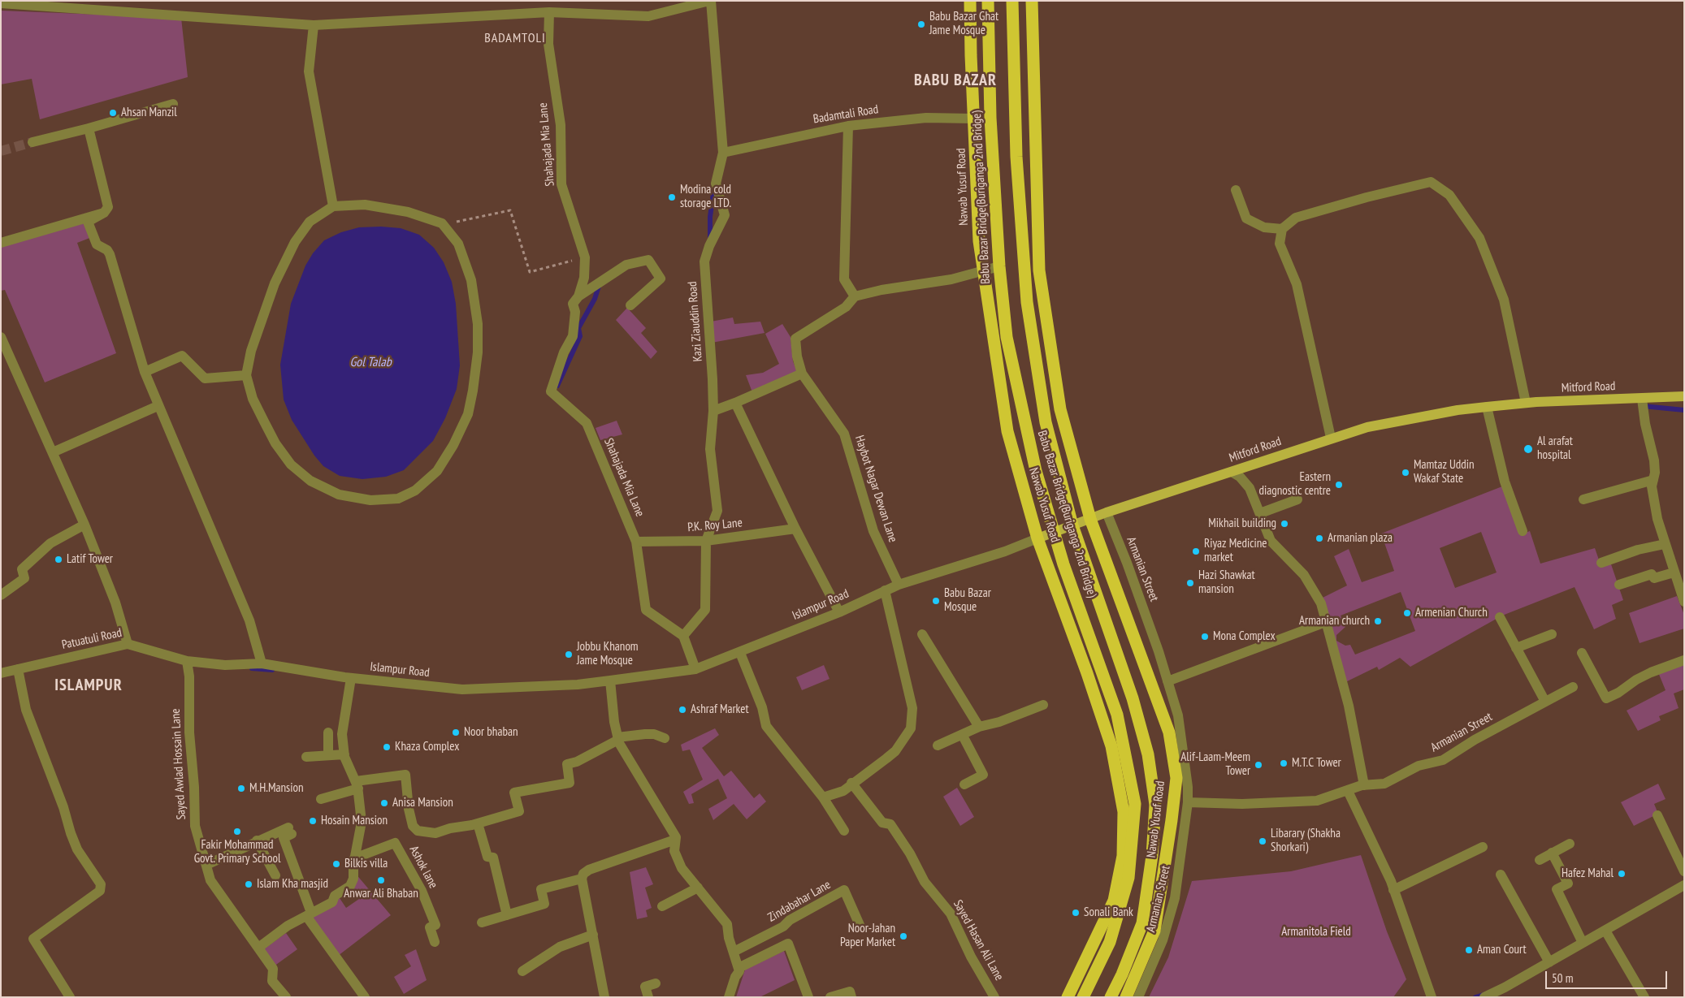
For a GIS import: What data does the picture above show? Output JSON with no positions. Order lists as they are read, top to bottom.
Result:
{
  "streets": {
    "highway": ["Nawab Yusuf Road", "Babu Bazar Bridge(Buriganga 2nd Bridge)"],
    "main road": ["Mitford Road"],
    "street": [
      "Badamtali Road",
      "Shahajada Mia Lane",
      "Kazi Ziauddin Road",
      "Haybot Nagar Dewan Lane",
      "P.K. Roy Lane",
      "Armanian Street",
      "Islampur Road",
      "Patuatuli Road",
      "Sayed Awlad Hossain Lane",
      "Ashok lane",
      "Zindabahar Lane",
      "Sayed Hasan Ali Lane"
    ]
  },
  "crossings": [
    ["Badamtali Road", "Nawab Yusuf Road"],
    ["Badamtali Road", "Kazi Ziauddin Road"],
    ["Shahajada Mia Lane", "Kazi Ziauddin Road"],
    ["Shahajada Mia Lane", "P.K. Roy Lane"],
    ["Nawab Yusuf Road", "Mitford Road"],
    ["Nawab Yusuf Road", "Islampur Road"],
    ["Kazi Ziauddin Road", "P.K. Roy Lane"],
    ["Mitford Road", "Armanian Street"],
    ["Mitford Road", "Islampur Road"],
    ["Haybot Nagar Dewan Lane", "Islampur Road"],
    ["Islampur Road", "Patuatuli Road"],
    ["Islampur Road", "Sayed Awlad Hossain Lane"],
    ["Patuatuli Road", "Sayed Awlad Hossain Lane"]
  ],
  "districts": ["BADAMTOLI", "BABU BAZAR", "ISLAMPUR"],
  "water": ["Gol Talab"],
  "parks": ["Armanitola Field"],
  "places": [
    "Babu Bazar Ghat Jame Mosque",
    "Ahsan Manzil",
    "Modina cold storage LTD.",
    "Al arafat hospital",
    "Mamtaz Uddin Wakaf State",
    "Eastern diagnostic centre",
    "Mikhail building",
    "Armanian plaza",
    "Riyaz Medicine market",
    "Latif Tower",
    "Hazi Shawkat mansion",
    "Babu Bazar Mosque",
    "Armenian Church",
    "Armanian church",
    "Mona Complex",
    "Jobbu Khanom Jame Mosque",
    "Ashraf Market",
    "Noor bhaban",
    "Khaza Complex",
    "M.T.C Tower",
    "Alif-Laam-Meem Tower",
    "M.H.Mansion",
    "Anisa Mansion",
    "Hosain Mansion",
    "Fakir Mohammad Govt. Primary School",
    "Libarary (Shakha Shorkari)",
    "Bilkis villa",
    "Hafez Mahal",
    "Anwar Ali Bhaban",
    "Islam Kha masjid",
    "Sonali Bank",
    "Noor-Jahan Paper Market",
    "Aman Court"
  ],
  "scale_bar": "50 m"
}
